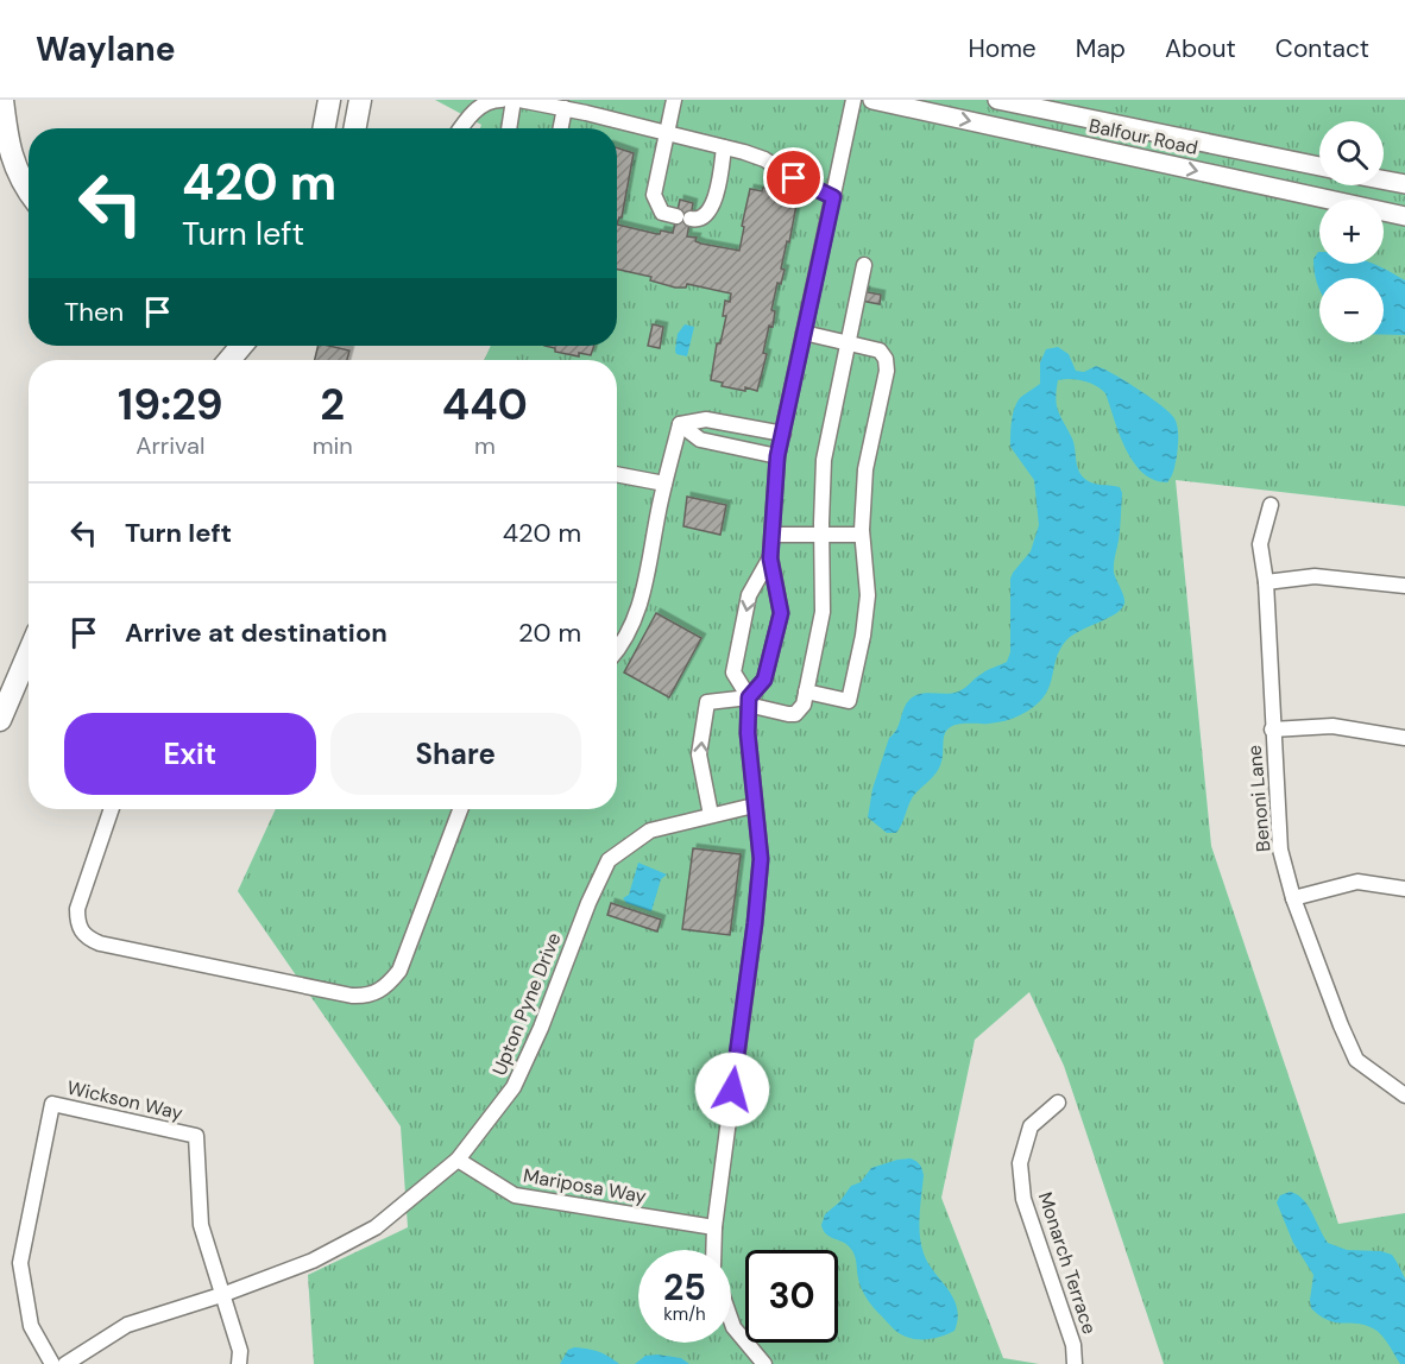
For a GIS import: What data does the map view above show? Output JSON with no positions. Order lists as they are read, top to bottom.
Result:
{
  "streets": {
    "main road": ["Balfour Road"],
    "street": [
      "Benoni Lane",
      "Upton Pyne Drive",
      "Wickson Way",
      "Mariposa Way",
      "Monarch Terrace"
    ]
  },
  "crossings": [
    ["Upton Pyne Drive", "Wickson Way"],
    ["Upton Pyne Drive", "Mariposa Way"]
  ],
  "page": {
    "header": "Waylane",
    "nav": [
      "Home",
      "Map",
      "About",
      "Contact"
    ],
    "map_buttons": ["+", "−"],
    "turn": ["420 m", "Turn left"],
    "then": "Then",
    "eta": [
      "19:29",
      "Arrival",
      "2",
      "min",
      "440",
      "m"
    ],
    "list": [
      {
        "name": "Turn left",
        "value": "420 m"
      },
      {
        "name": "Arrive at destination",
        "value": "20 m"
      }
    ],
    "buttons": ["Exit", "Share"],
    "speed": "25 km/h",
    "limit": "30"
  }
}
